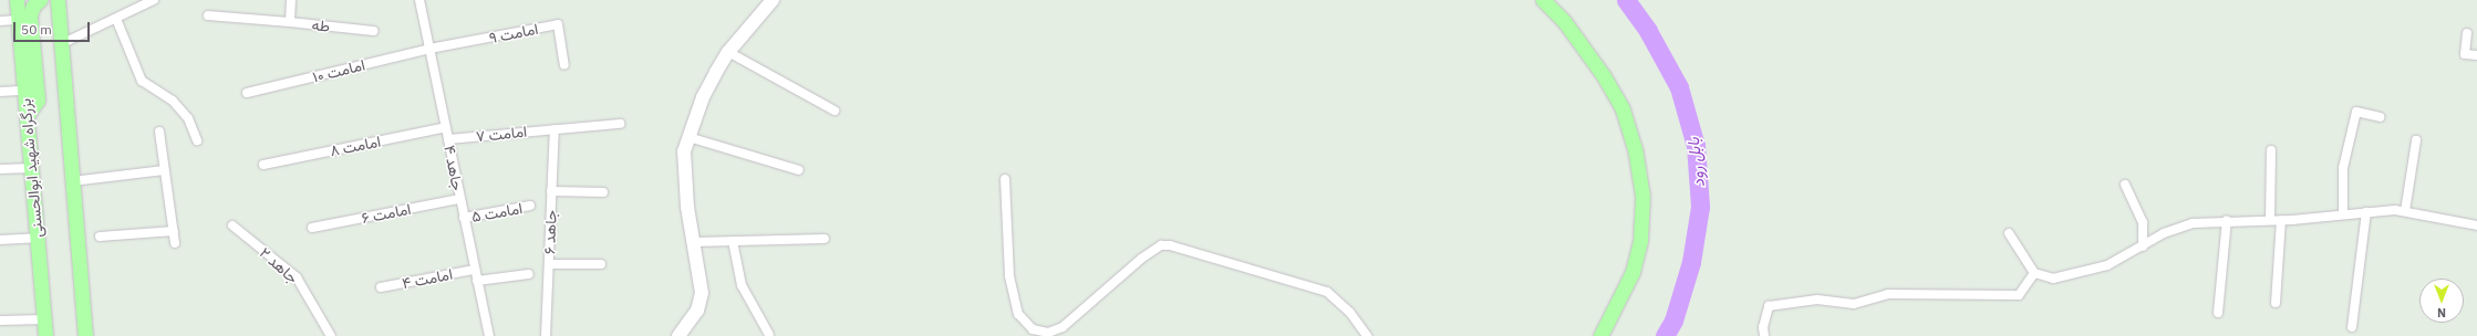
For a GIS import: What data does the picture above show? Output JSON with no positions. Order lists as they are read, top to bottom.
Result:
{
  "streets": {
    "main road": ["بزرگراه شهید ابوالحسنی"],
    "street": [
      "طه",
      "امامت ۹",
      "امامت ۱۰",
      "امامت ۷",
      "امامت ۸",
      "جاهد ۴",
      "امامت ۵",
      "امامت ۶",
      "جاهد ۶",
      "جاهد ۲",
      "امامت ۴"
    ]
  },
  "crossings": [
    ["امامت ۹", "امامت ۱۰"],
    ["امامت ۹", "جاهد ۴"],
    ["امامت ۱۰", "جاهد ۴"],
    ["امامت ۷", "جاهد ۴"],
    ["امامت ۷", "جاهد ۶"],
    ["امامت ۸", "جاهد ۴"],
    ["جاهد ۴", "امامت ۵"],
    ["جاهد ۴", "امامت ۶"],
    ["جاهد ۴", "امامت ۴"]
  ],
  "water": ["بابل رود"],
  "scale_bar": "50 m",
  "north": "bottom"
}
